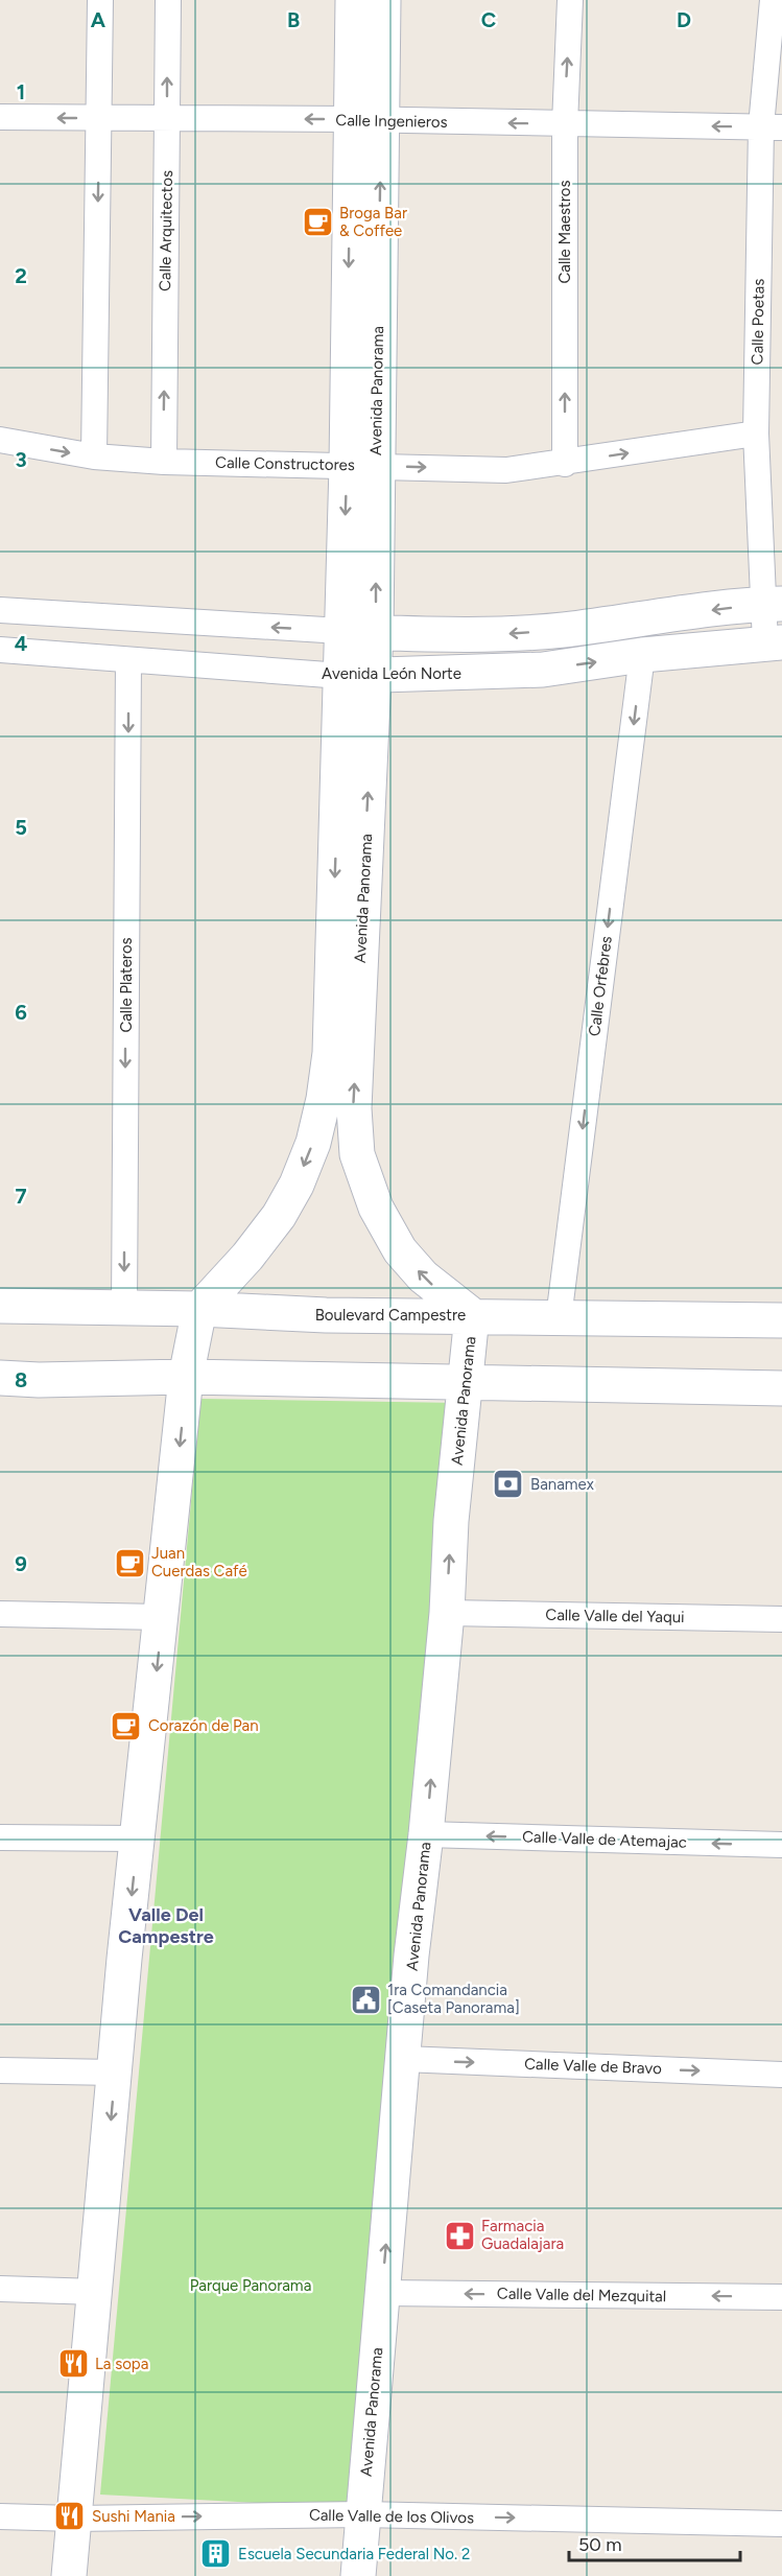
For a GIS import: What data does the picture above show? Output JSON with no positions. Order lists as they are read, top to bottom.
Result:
{
  "streets": {
    "street": [
      "Calle Ingenieros",
      "Calle Arquitectos",
      "Calle Maestros",
      "Calle Poetas",
      "Avenida Panorama",
      "Calle Constructores",
      "Avenida León Norte",
      "Calle Plateros",
      "Calle Orfebres",
      "Boulevard Campestre",
      "Calle Valle del Yaqui",
      "Calle Valle de Atemajac",
      "Calle Valle de Bravo",
      "Calle Valle del Mezquital",
      "Calle Valle de los Olivos"
    ]
  },
  "crossings": [
    ["Calle Ingenieros", "Calle Arquitectos"],
    ["Calle Ingenieros", "Calle Maestros"],
    ["Calle Ingenieros", "Calle Poetas"],
    ["Calle Ingenieros", "Avenida Panorama"],
    ["Calle Arquitectos", "Calle Constructores"],
    ["Calle Maestros", "Calle Constructores"],
    ["Calle Poetas", "Calle Constructores"],
    ["Calle Poetas", "Avenida León Norte"],
    ["Avenida Panorama", "Calle Constructores"],
    ["Avenida Panorama", "Avenida León Norte"],
    ["Avenida Panorama", "Boulevard Campestre"],
    ["Avenida Panorama", "Calle Valle del Yaqui"],
    ["Avenida Panorama", "Calle Valle de Atemajac"],
    ["Avenida Panorama", "Calle Valle de Bravo"],
    ["Avenida Panorama", "Calle Valle del Mezquital"],
    ["Avenida Panorama", "Calle Valle de los Olivos"],
    ["Avenida León Norte", "Calle Plateros"],
    ["Avenida León Norte", "Calle Orfebres"],
    ["Calle Plateros", "Boulevard Campestre"],
    ["Calle Orfebres", "Boulevard Campestre"]
  ],
  "one_way": [
    "Calle Ingenieros",
    "Calle Maestros",
    "Calle Plateros",
    "Calle Orfebres",
    "Calle Valle de Atemajac",
    "Calle Valle de Bravo",
    "Calle Valle del Mezquital",
    "Calle Valle de los Olivos"
  ],
  "districts": ["Valle Del Campestre"],
  "parks": ["Parque Panorama"],
  "places": {
    "cafe": ["Broga Bar & Coffee", "Juan Cuerdas Café", "Corazón de Pan"],
    "bank": ["Banamex"],
    "public building": ["1ra Comandancia [Caseta Panorama]"],
    "pharmacy": ["Farmacia Guadalajara"],
    "restaurant": ["La sopa", "Sushi Mania"],
    "building": ["Escuela Secundaria Federal No. 2"]
  },
  "scale_bar": "50 m",
  "grid": {
    "columns": [
      "A",
      "B",
      "C",
      "D"
    ],
    "rows": [
      "1",
      "2",
      "3",
      "4",
      "5",
      "6",
      "7",
      "8",
      "9"
    ]
  }
}
